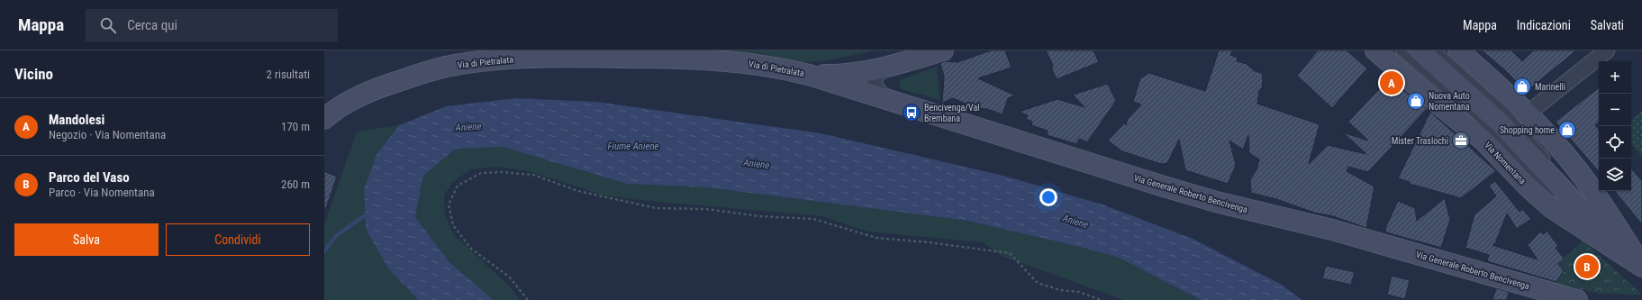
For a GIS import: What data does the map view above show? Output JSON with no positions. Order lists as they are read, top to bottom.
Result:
{
  "streets": {
    "street": ["Via di Pietralata", "Via Nomentana", "Via Generale Roberto Bencivenga"]
  },
  "crossings": [
    ["Via di Pietralata", "Via Generale Roberto Bencivenga"]
  ],
  "water": ["Aniene", "Fiume Aniene"],
  "places": {
    "shop": ["Marinelli", "Nuova Auto Nomentana", "Shopping home"],
    "bus stop": ["Bencivenga/Val Brembana"],
    "office": ["Mister Traslochi"]
  },
  "page": {
    "header": "Mappa",
    "search": "Cerca qui",
    "nav": ["Mappa", "Indicazioni", "Salvati"],
    "heading": ["Vicino", "2 risultati"],
    "map_buttons": ["+", "−"],
    "pins": ["A", "B"],
    "list": [
      {
        "mark": "A",
        "name": "Mandolesi",
        "note": "Negozio · Via Nomentana",
        "value": "170 m"
      },
      {
        "mark": "B",
        "name": "Parco del Vaso",
        "note": "Parco · Via Nomentana",
        "value": "260 m"
      }
    ],
    "buttons": ["Salva", "Condividi"]
  }
}
